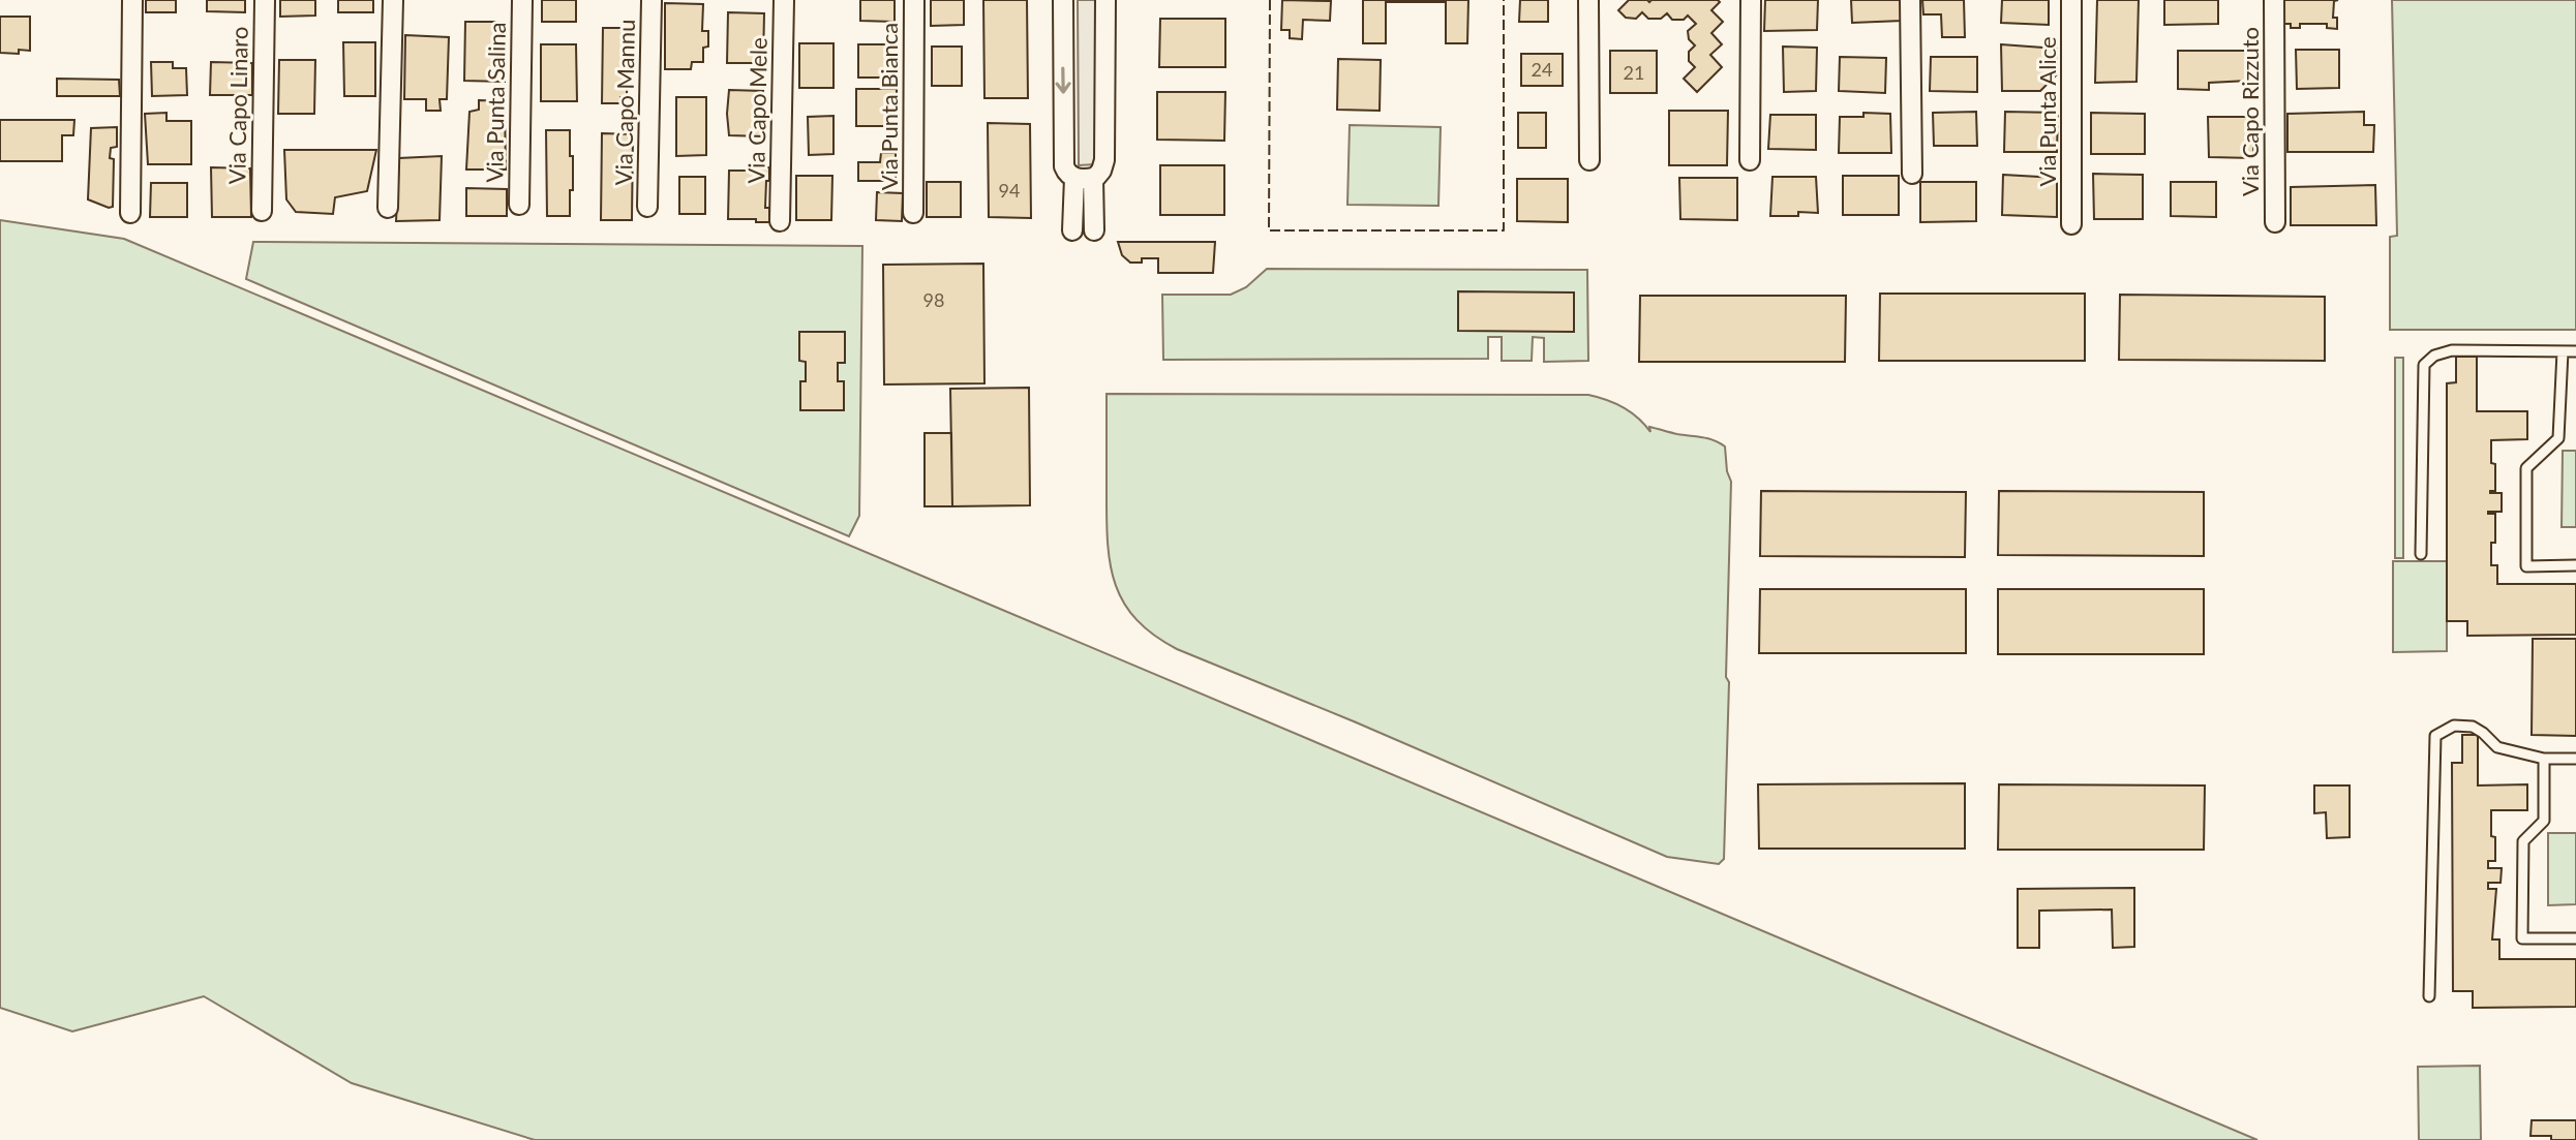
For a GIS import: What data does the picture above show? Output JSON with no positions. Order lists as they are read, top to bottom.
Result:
{
  "streets": {
    "street": [
      "Via Punta Salina",
      "Via Capo Mannu",
      "Via Capo Linaro",
      "Via Punta Bianca",
      "Via Capo Mele",
      "Via Punta Alice",
      "Via Capo Rizzuto"
    ]
  },
  "house_numbers": [
    "24",
    "21",
    "94",
    "98"
  ]
}
